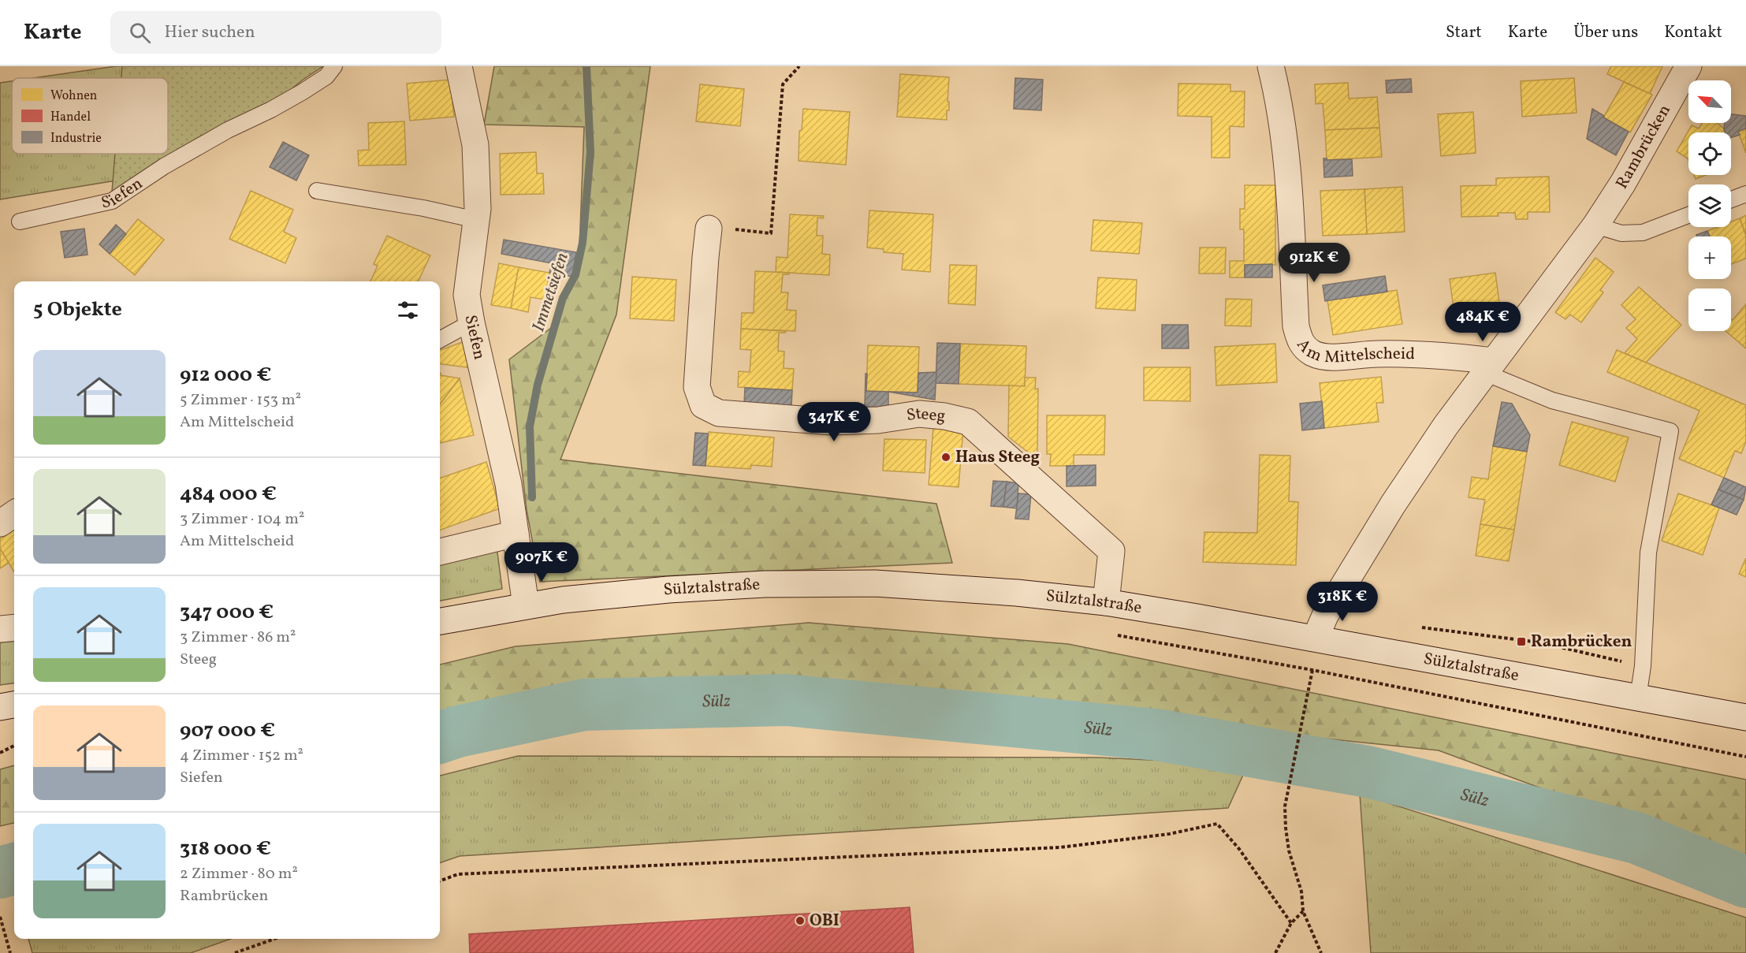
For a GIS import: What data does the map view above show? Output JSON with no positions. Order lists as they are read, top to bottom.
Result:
{
  "streets": {
    "street": [
      "Rambrücken",
      "Siefen",
      "Am Mittelscheid",
      "Steeg",
      "Sülztalstraße"
    ]
  },
  "crossings": [
    ["Rambrücken", "Am Mittelscheid"],
    ["Rambrücken", "Sülztalstraße"],
    ["Siefen", "Sülztalstraße"],
    ["Steeg", "Sülztalstraße"]
  ],
  "water": ["Immetsiefen", "Sülz"],
  "places": {
    "other": ["Haus Steeg", "OBI"],
    "transit": ["Rambrücken"]
  },
  "legend": ["Wohnen", "Handel", "Industrie"],
  "north": "top left",
  "page": {
    "header": "Karte",
    "search": "Hier suchen",
    "nav": [
      "Start",
      "Karte",
      "Über uns",
      "Kontakt"
    ],
    "map_buttons": ["+", "−"],
    "price": [
      "912K €",
      "484K €",
      "347K €",
      "907K €",
      "318K €"
    ],
    "heading": "5 Objekte",
    "list": [
      {
        "name": "912 000 €",
        "note": "5 Zimmer · 153 m² · Am Mittelscheid"
      },
      {
        "name": "484 000 €",
        "note": "3 Zimmer · 104 m² · Am Mittelscheid"
      },
      {
        "name": "347 000 €",
        "note": "3 Zimmer · 86 m² · Steeg"
      },
      {
        "name": "907 000 €",
        "note": "4 Zimmer · 152 m² · Siefen"
      },
      {
        "name": "318 000 €",
        "note": "2 Zimmer · 80 m² · Rambrücken"
      }
    ]
  }
}
